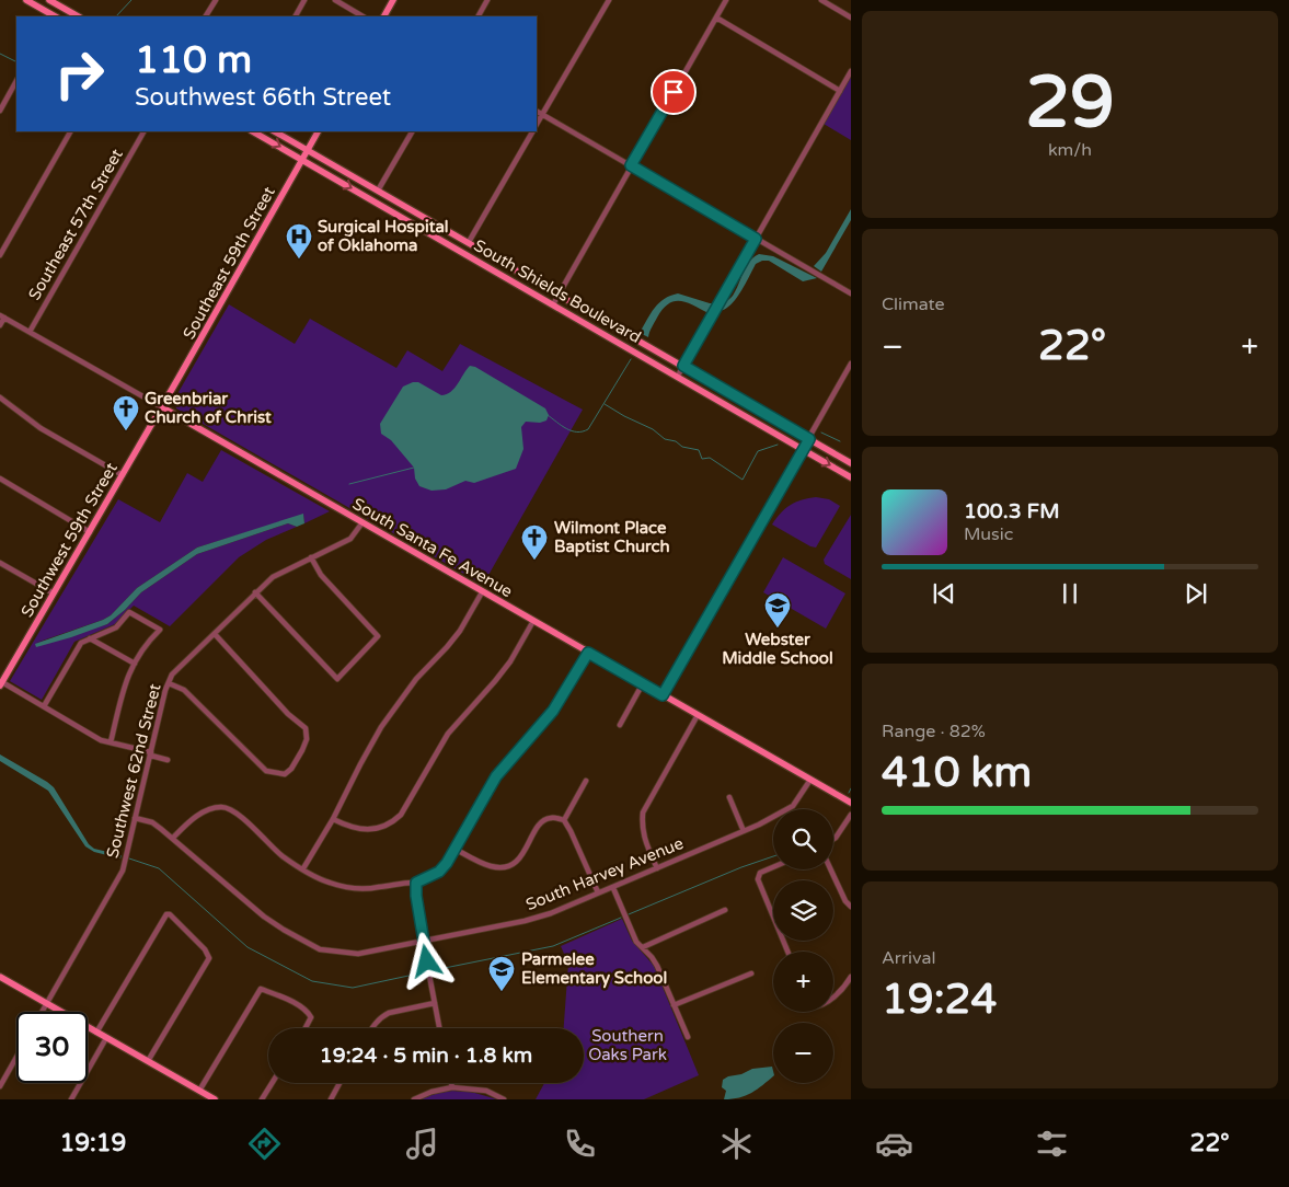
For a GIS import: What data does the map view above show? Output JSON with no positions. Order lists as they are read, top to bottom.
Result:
{
  "streets": {
    "main road": [
      "Southeast 59th Street",
      "South Shields Boulevard",
      "Southwest 59th Street",
      "South Santa Fe Avenue"
    ],
    "street": ["Southeast 57th Street", "Southwest 62nd Street", "South Harvey Avenue"]
  },
  "crossings": [
    ["Southeast 57th Street", "South Santa Fe Avenue"],
    ["Southeast 59th Street", "South Shields Boulevard"],
    ["Southeast 59th Street", "Southwest 59th Street"],
    ["Southeast 59th Street", "South Santa Fe Avenue"],
    ["Southwest 59th Street", "South Santa Fe Avenue"],
    ["South Santa Fe Avenue", "Southwest 62nd Street"],
    ["South Santa Fe Avenue", "South Harvey Avenue"],
    ["Southwest 62nd Street", "South Harvey Avenue"]
  ],
  "parks": ["Southern Oaks Park"],
  "places": {
    "hospital": ["Surgical Hospital of Oklahoma"],
    "church": ["Greenbriar Church of Christ", "Wilmont Place Baptist Church"],
    "school or university": ["Webster Middle School", "Parmelee Elementary School"]
  },
  "page": {
    "tile": [
      ["29", "km/h"],
      "Climate",
      ["Range · 82%", "410 km"],
      ["Arrival", "19:24"]
    ],
    "turn": ["110 m", "Southwest 66th Street"],
    "heat": ["−", "22°", "+"],
    "song": ["100.3 FM", "Music"],
    "map_buttons": ["+", "−"],
    "limit": "30",
    "trip": "19:24 · 5 min · 1.8 km",
    "tabs": ["19:19", "22°"]
  }
}
